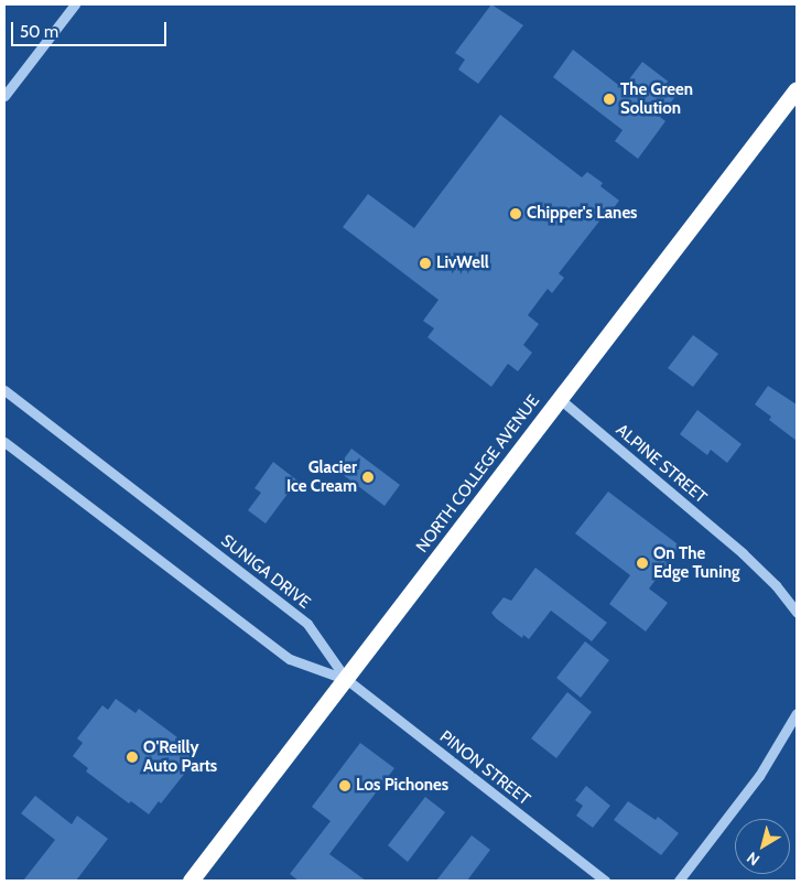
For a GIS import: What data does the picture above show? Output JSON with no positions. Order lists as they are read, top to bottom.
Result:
{
  "streets": {
    "highway": ["NORTH COLLEGE AVENUE"],
    "street": ["ALPINE STREET", "SUNIGA DRIVE", "PINON STREET"]
  },
  "crossings": [
    ["ALPINE STREET", "NORTH COLLEGE AVENUE"],
    ["NORTH COLLEGE AVENUE", "SUNIGA DRIVE"],
    ["NORTH COLLEGE AVENUE", "PINON STREET"],
    ["SUNIGA DRIVE", "PINON STREET"]
  ],
  "places": [
    "The Green Solution",
    "Chipper's Lanes",
    "LivWell",
    "Glacier Ice Cream",
    "On The Edge Tuning",
    "O'Reilly Auto Parts",
    "Los Pichones"
  ],
  "scale_bar": "50 m",
  "north": "bottom left"
}
